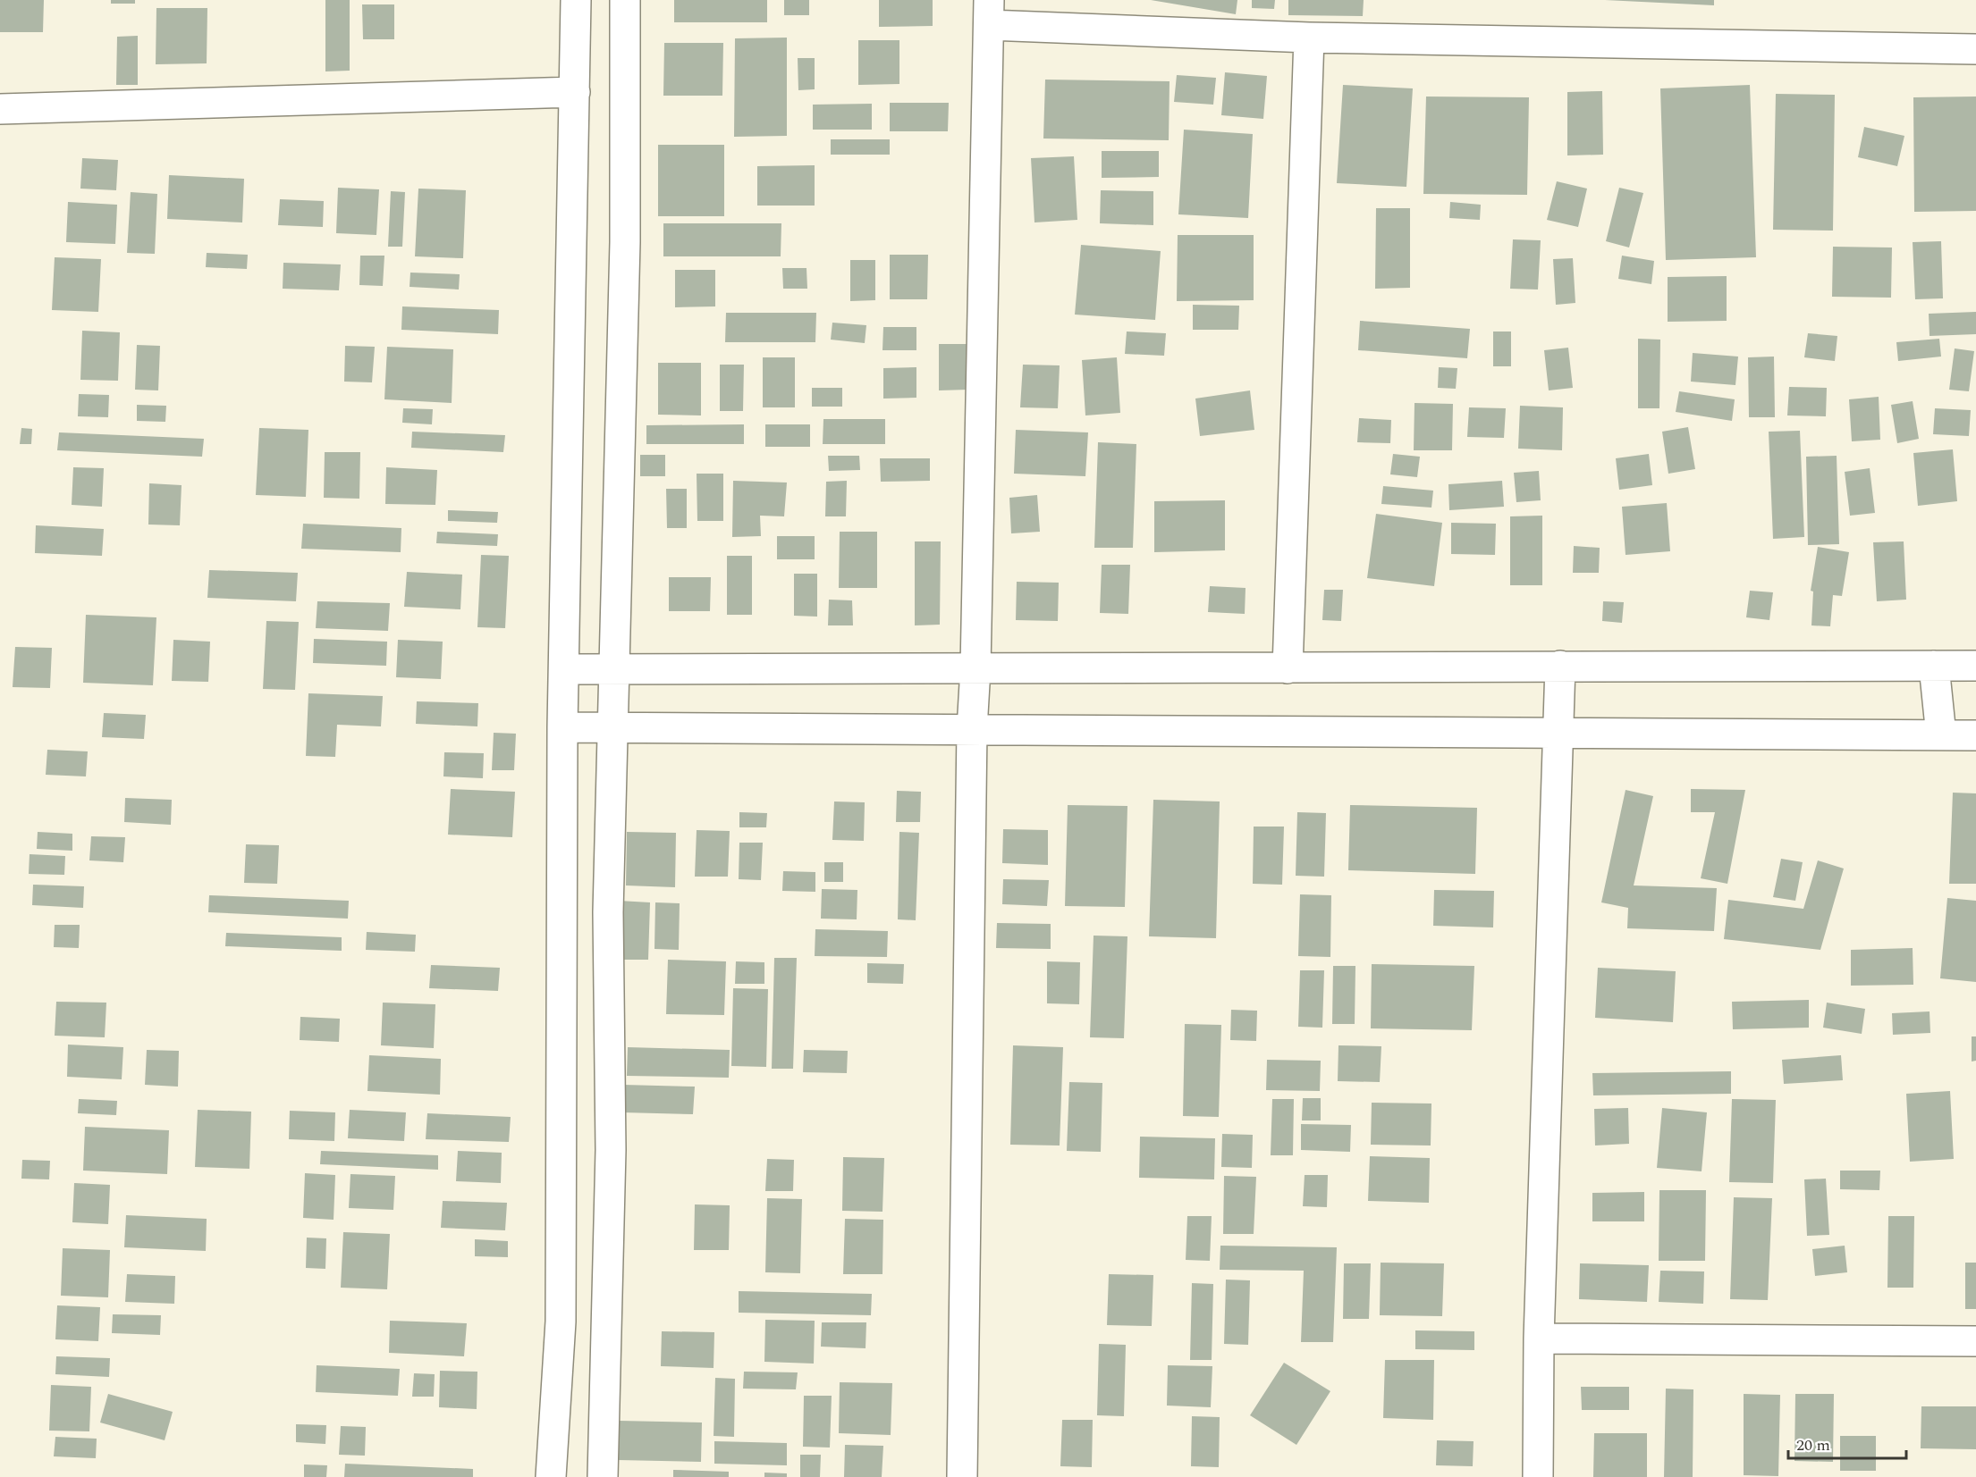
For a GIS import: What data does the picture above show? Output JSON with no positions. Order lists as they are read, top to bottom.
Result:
{
  "scale_bar": "20 m"
}
